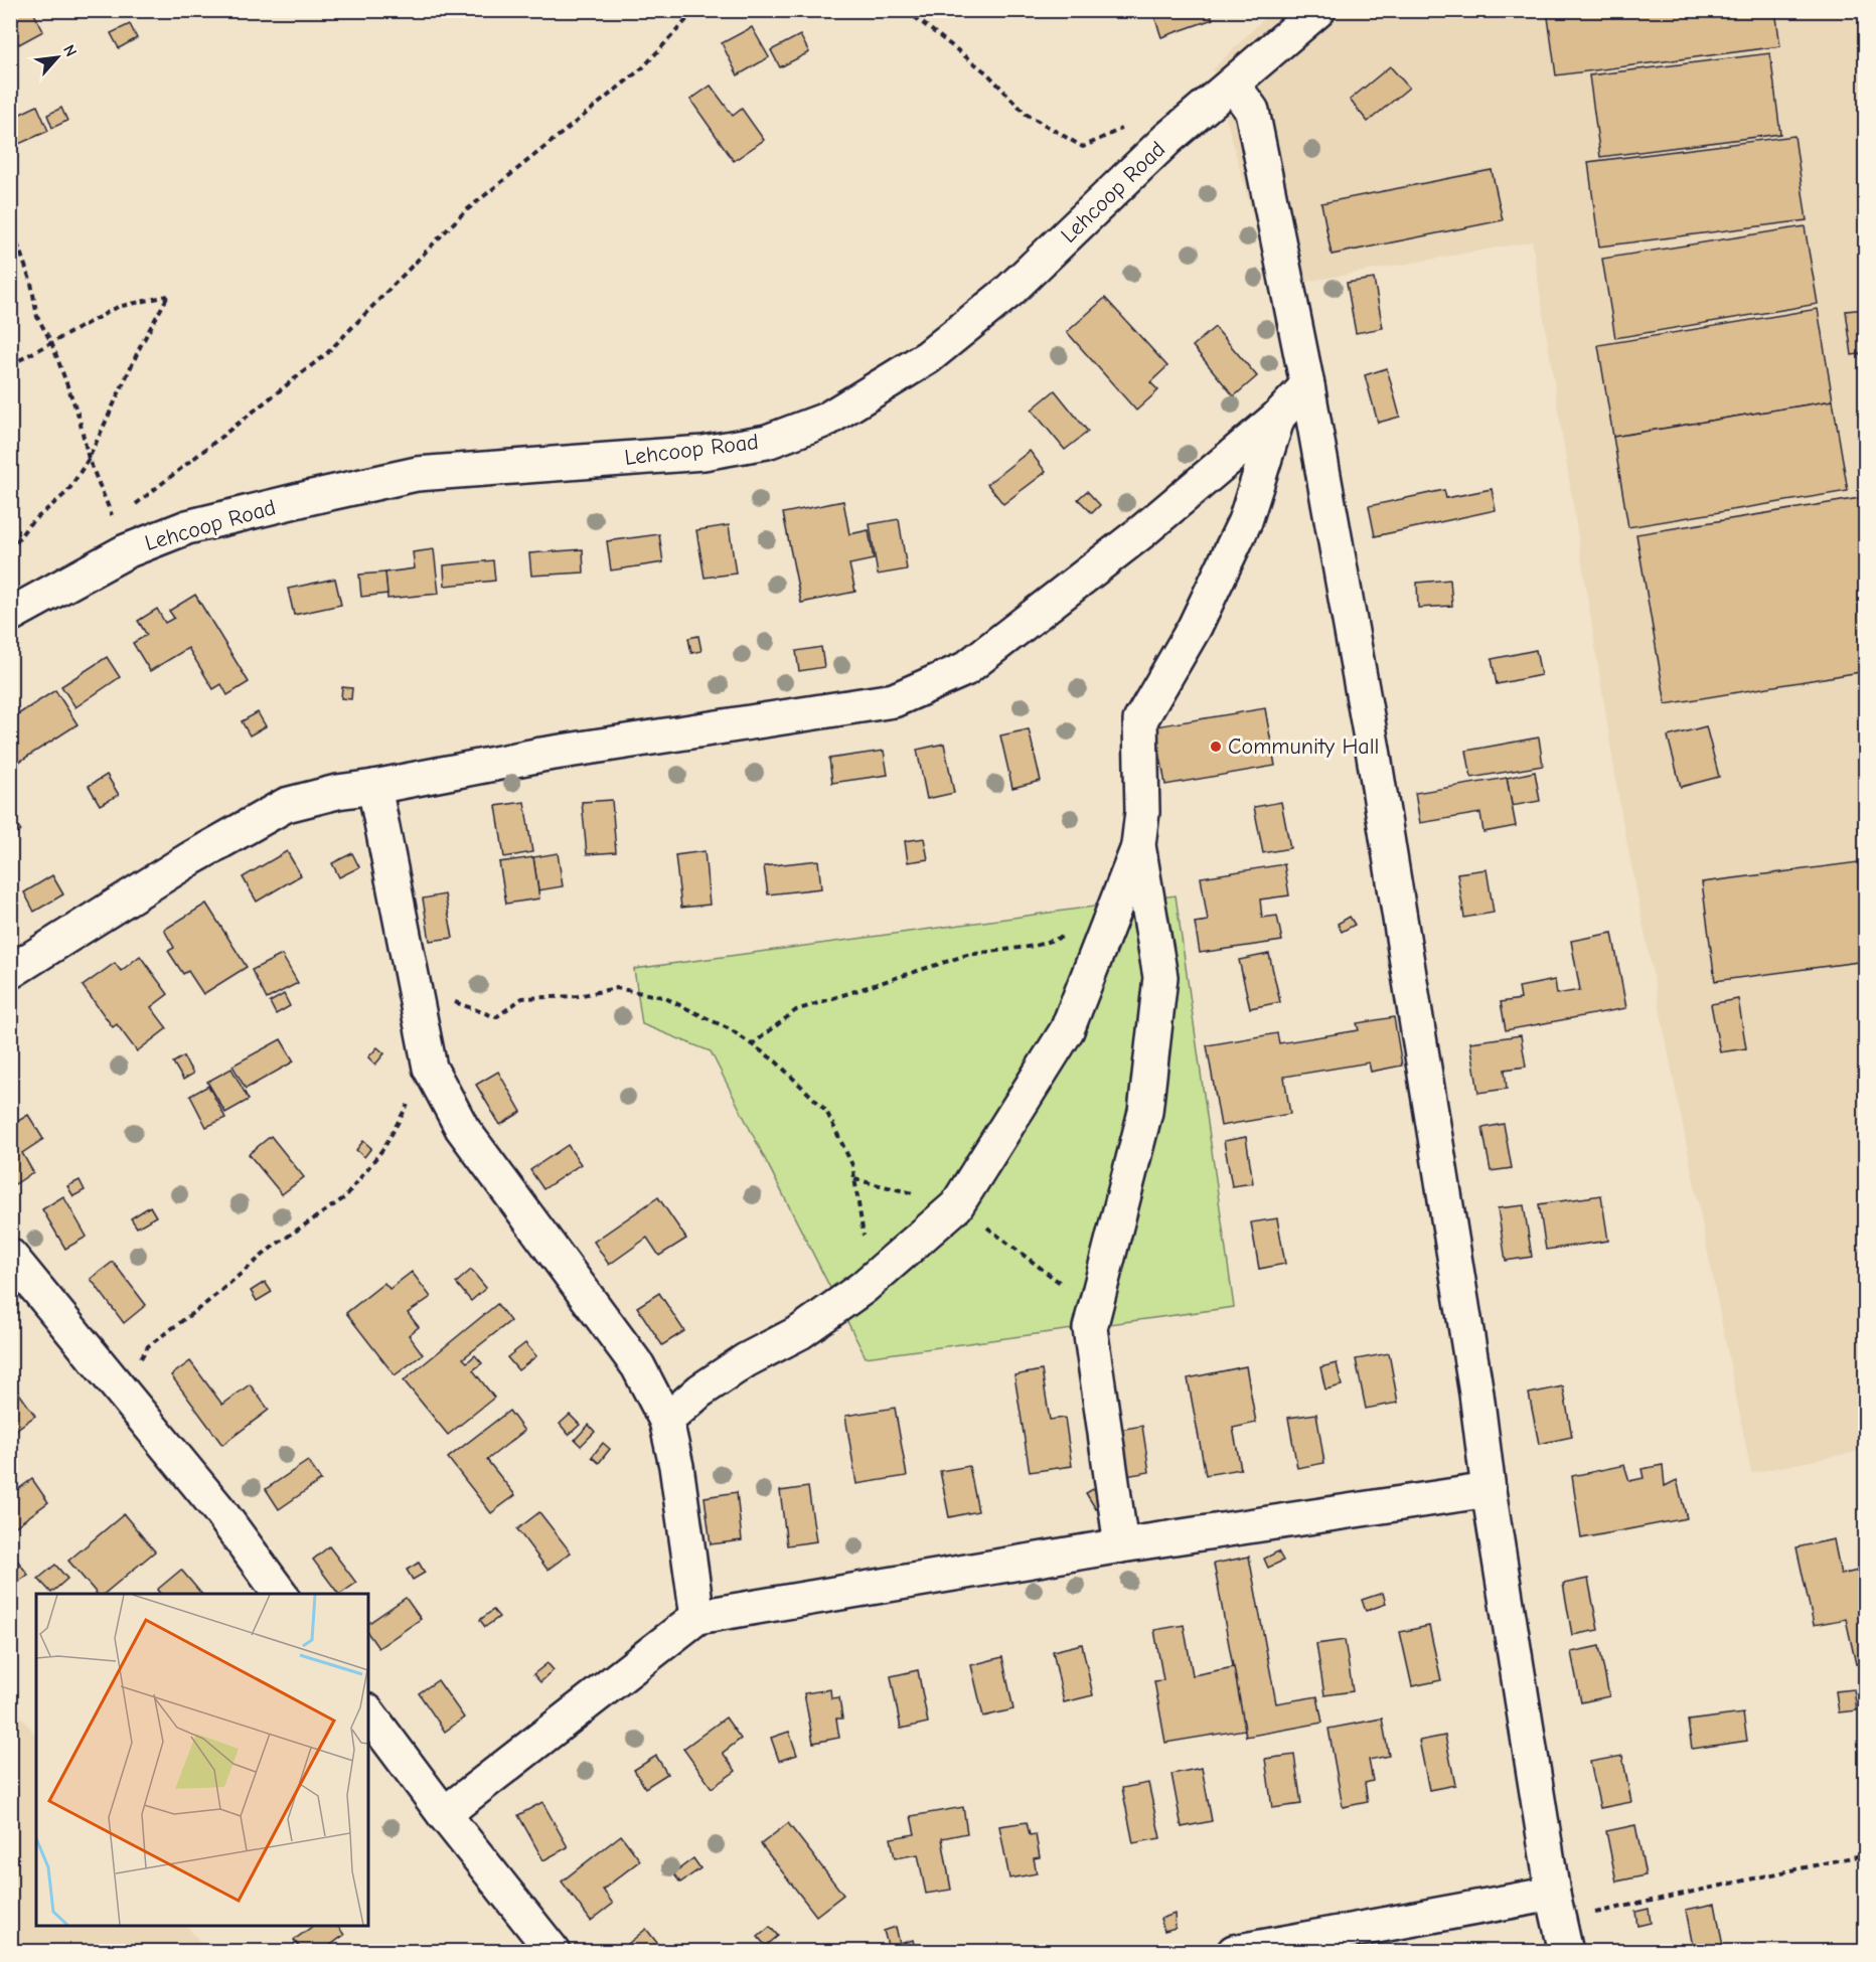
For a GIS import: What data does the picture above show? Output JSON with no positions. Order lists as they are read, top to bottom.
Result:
{
  "streets": {
    "street": ["Lehcoop Road"]
  },
  "places": ["Community Hall"],
  "north": "top right"
}
